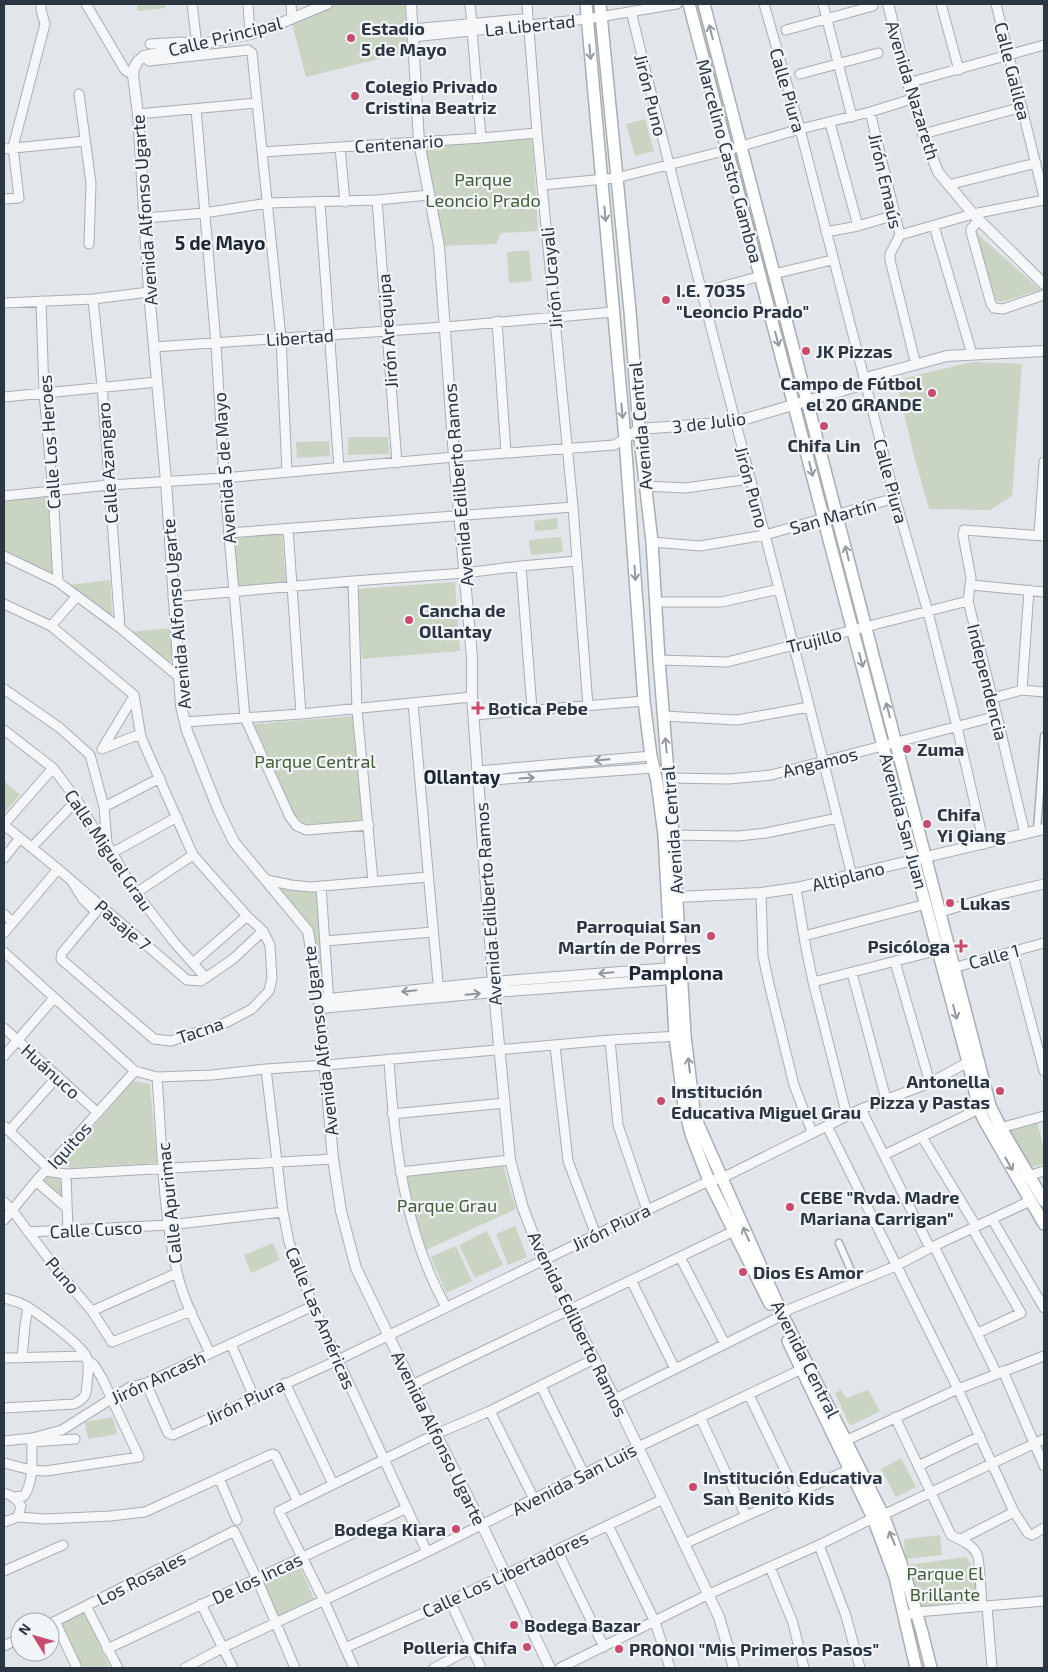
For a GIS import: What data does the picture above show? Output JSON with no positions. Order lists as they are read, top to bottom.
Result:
{
  "streets": {
    "main road": ["Marcelino Castro Gamboa", "Avenida Central", "Avenida San Juan"],
    "street": [
      "La Libertad",
      "Calle Principal",
      "Calle Galilea",
      "Calle Piura",
      "Avenida Nazareth",
      "Jirón Puno",
      "Centenario",
      "Jirón Emaús",
      "Avenida Alfonso Ugarte",
      "Jirón Ucayali",
      "Jirón Arequipa",
      "Libertad",
      "3 de Julio",
      "Calle Los Heroes",
      "Calle Azangaro",
      "Avenida 5 de Mayo",
      "Avenida Edilberto Ramos",
      "San Martín",
      "Trujillo",
      "Independencia",
      "Angamos",
      "Calle Miguel Grau",
      "Altiplano",
      "Pasaje 7",
      "Calle 1",
      "Tacna",
      "Huánuco",
      "Iquitos",
      "Calle Apurimac",
      "Jirón Piura",
      "Calle Cusco",
      "Puno",
      "Calle Las Américas",
      "Jirón Ancash",
      "Avenida San Luis",
      "Calle Los Libertadores",
      "Los Rosales",
      "De los Incas"
    ]
  },
  "crossings": [
    ["La Libertad", "Jirón Puno"],
    ["La Libertad", "Jirón Ucayali"],
    ["La Libertad", "Avenida Central"],
    ["La Libertad", "Avenida Edilberto Ramos"],
    ["Calle Principal", "Avenida Alfonso Ugarte"],
    ["Calle Piura", "3 de Julio"],
    ["Calle Piura", "San Martín"],
    ["Calle Piura", "Trujillo"],
    ["Calle Piura", "Angamos"],
    ["Calle Piura", "Altiplano"],
    ["Jirón Puno", "3 de Julio"],
    ["Jirón Puno", "San Martín"],
    ["Jirón Puno", "Trujillo"],
    ["Jirón Puno", "Angamos"],
    ["Jirón Puno", "Altiplano"],
    ["Centenario", "Jirón Ucayali"],
    ["Centenario", "Avenida Edilberto Ramos"],
    ["Marcelino Castro Gamboa", "3 de Julio"],
    ["Marcelino Castro Gamboa", "Avenida San Juan"],
    ["Jirón Emaús", "3 de Julio"],
    ["Avenida Alfonso Ugarte", "Libertad"],
    ["Avenida Alfonso Ugarte", "Jirón Piura"],
    ["Avenida Alfonso Ugarte", "Avenida San Luis"],
    ["Avenida Alfonso Ugarte", "Calle Los Libertadores"],
    ["Jirón Ucayali", "Libertad"],
    ["Jirón Arequipa", "Libertad"],
    ["Libertad", "Avenida Central"],
    ["Libertad", "Avenida 5 de Mayo"],
    ["Libertad", "Avenida Edilberto Ramos"],
    ["3 de Julio", "Avenida Central"],
    ["3 de Julio", "Avenida San Juan"],
    ["Avenida Central", "San Martín"],
    ["Avenida Central", "Trujillo"],
    ["Avenida Central", "Angamos"],
    ["Avenida Central", "Altiplano"],
    ["Avenida Central", "Jirón Piura"],
    ["Avenida Central", "Avenida San Luis"],
    ["Avenida Edilberto Ramos", "Jirón Piura"],
    ["Avenida Edilberto Ramos", "Avenida San Luis"],
    ["Avenida Edilberto Ramos", "Calle Los Libertadores"],
    ["San Martín", "Avenida San Juan"],
    ["Trujillo", "Independencia"],
    ["Trujillo", "Avenida San Juan"],
    ["Independencia", "Angamos"],
    ["Independencia", "Altiplano"],
    ["Angamos", "Avenida San Juan"],
    ["Avenida San Juan", "Altiplano"],
    ["Avenida San Juan", "Calle 1"],
    ["Avenida San Juan", "Jirón Piura"],
    ["Calle Miguel Grau", "Pasaje 7"],
    ["Pasaje 7", "Tacna"],
    ["Huánuco", "Iquitos"],
    ["Iquitos", "Puno"],
    ["Calle Apurimac", "Calle Cusco"],
    ["Calle Apurimac", "Puno"],
    ["Calle Apurimac", "Jirón Ancash"],
    ["Jirón Piura", "Calle Las Américas"],
    ["Jirón Piura", "Jirón Ancash"],
    ["Calle Cusco", "Puno"],
    ["Calle Cusco", "Calle Las Américas"],
    ["Calle Las Américas", "Jirón Ancash"],
    ["Calle Las Américas", "Avenida San Luis"],
    ["Calle Las Américas", "De los Incas"],
    ["Los Rosales", "De los Incas"]
  ],
  "districts": ["5 de Mayo", "Ollantay", "Pamplona"],
  "parks": [
    "Parque Leoncio Prado",
    "Parque Central",
    "Parque Grau",
    "Parque El Brillante"
  ],
  "places": {
    "other": [
      "Estadio 5 de Mayo",
      "Colegio Privado Cristina Beatriz",
      "I.E. 7035 \"Leoncio Prado\"",
      "JK Pizzas",
      "Campo de Fútbol el 20 GRANDE",
      "Chifa Lin",
      "Cancha de Ollantay",
      "Zuma",
      "Chifa Yi Qiang",
      "Lukas",
      "Parroquial San Martín de Porres",
      "Antonella Pizza y Pastas",
      "Institución Educativa Miguel Grau",
      "CEBE \"Rvda. Madre Mariana Carrigan\"",
      "Dios Es Amor",
      "Institución Educativa San Benito Kids",
      "Bodega Kiara",
      "Bodega Bazar",
      "Polleria Chifa",
      "PRONOI \"Mis Primeros Pasos\""
    ],
    "health": ["Botica Pebe", "Psicóloga"]
  },
  "north": "top left"
}
